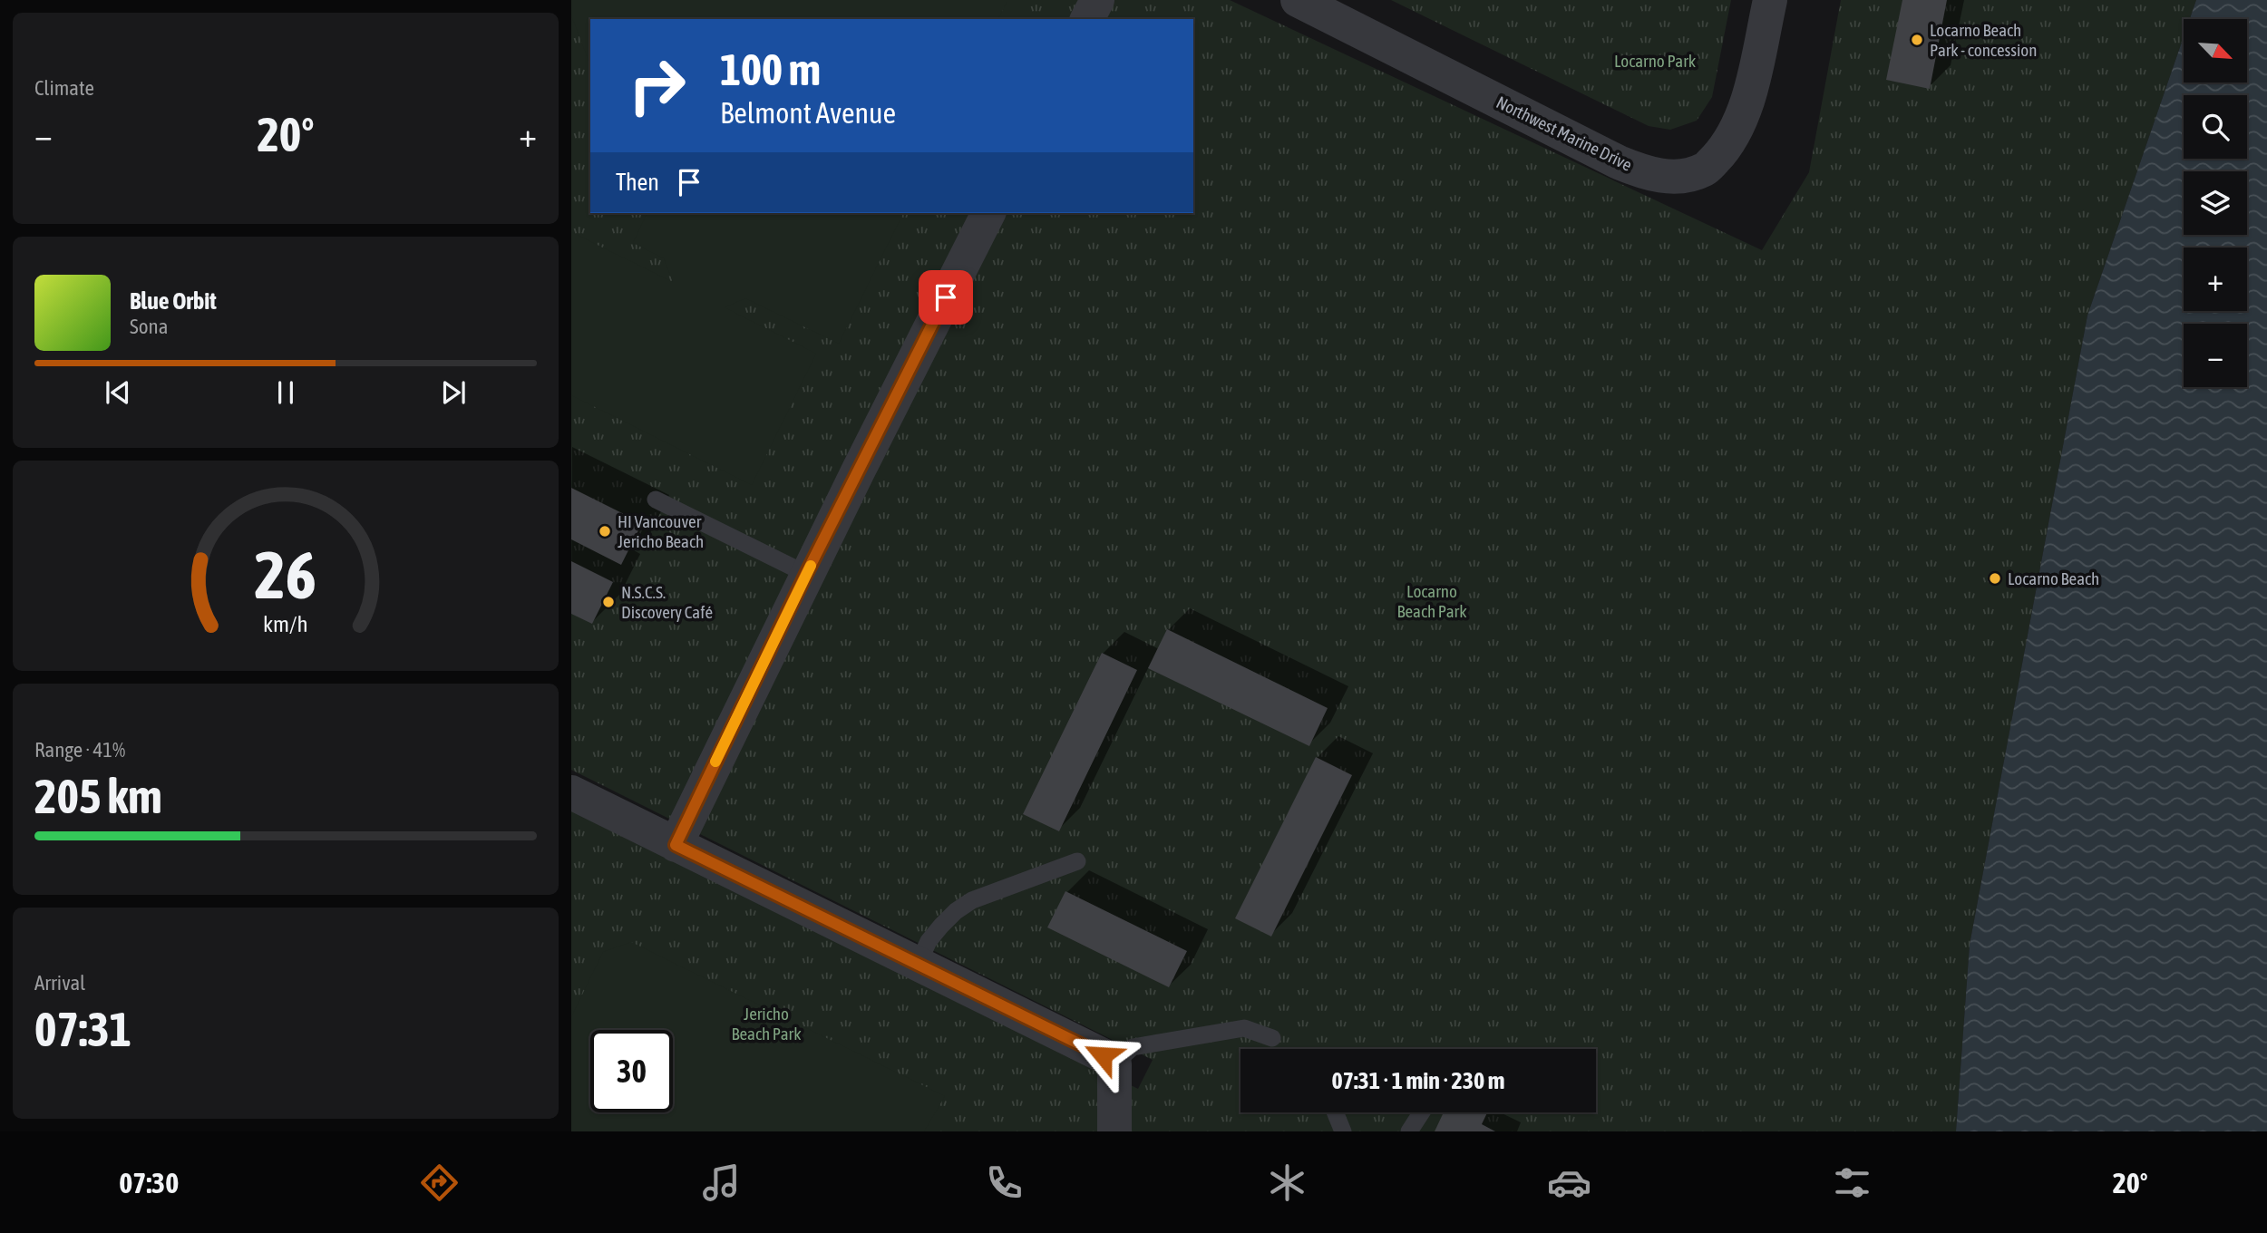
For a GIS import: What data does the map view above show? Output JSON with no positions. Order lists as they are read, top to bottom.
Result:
{
  "streets": {
    "street": ["Northwest Marine Drive"]
  },
  "parks": ["Locarno Park", "Locarno Beach Park", "Jericho Beach Park"],
  "places": [
    "Locarno Beach Park - concession",
    "HI Vancouver Jericho Beach",
    "Locarno Beach",
    "N.S.C.S. Discovery Café"
  ],
  "north": "bottom right",
  "page": {
    "tile": [
      "Climate",
      ["Range · 41%", "205 km"],
      ["Arrival", "07:31"]
    ],
    "map_buttons": ["+", "−"],
    "turn": ["100 m", "Belmont Avenue"],
    "heat": ["−", "20°", "+"],
    "then": "Then",
    "song": ["Blue Orbit", "Sona"],
    "limit": "30",
    "trip": "07:31 · 1 min · 230 m",
    "tabs": ["07:30", "20°"],
    "gauge": ["26", "km/h"]
  }
}
